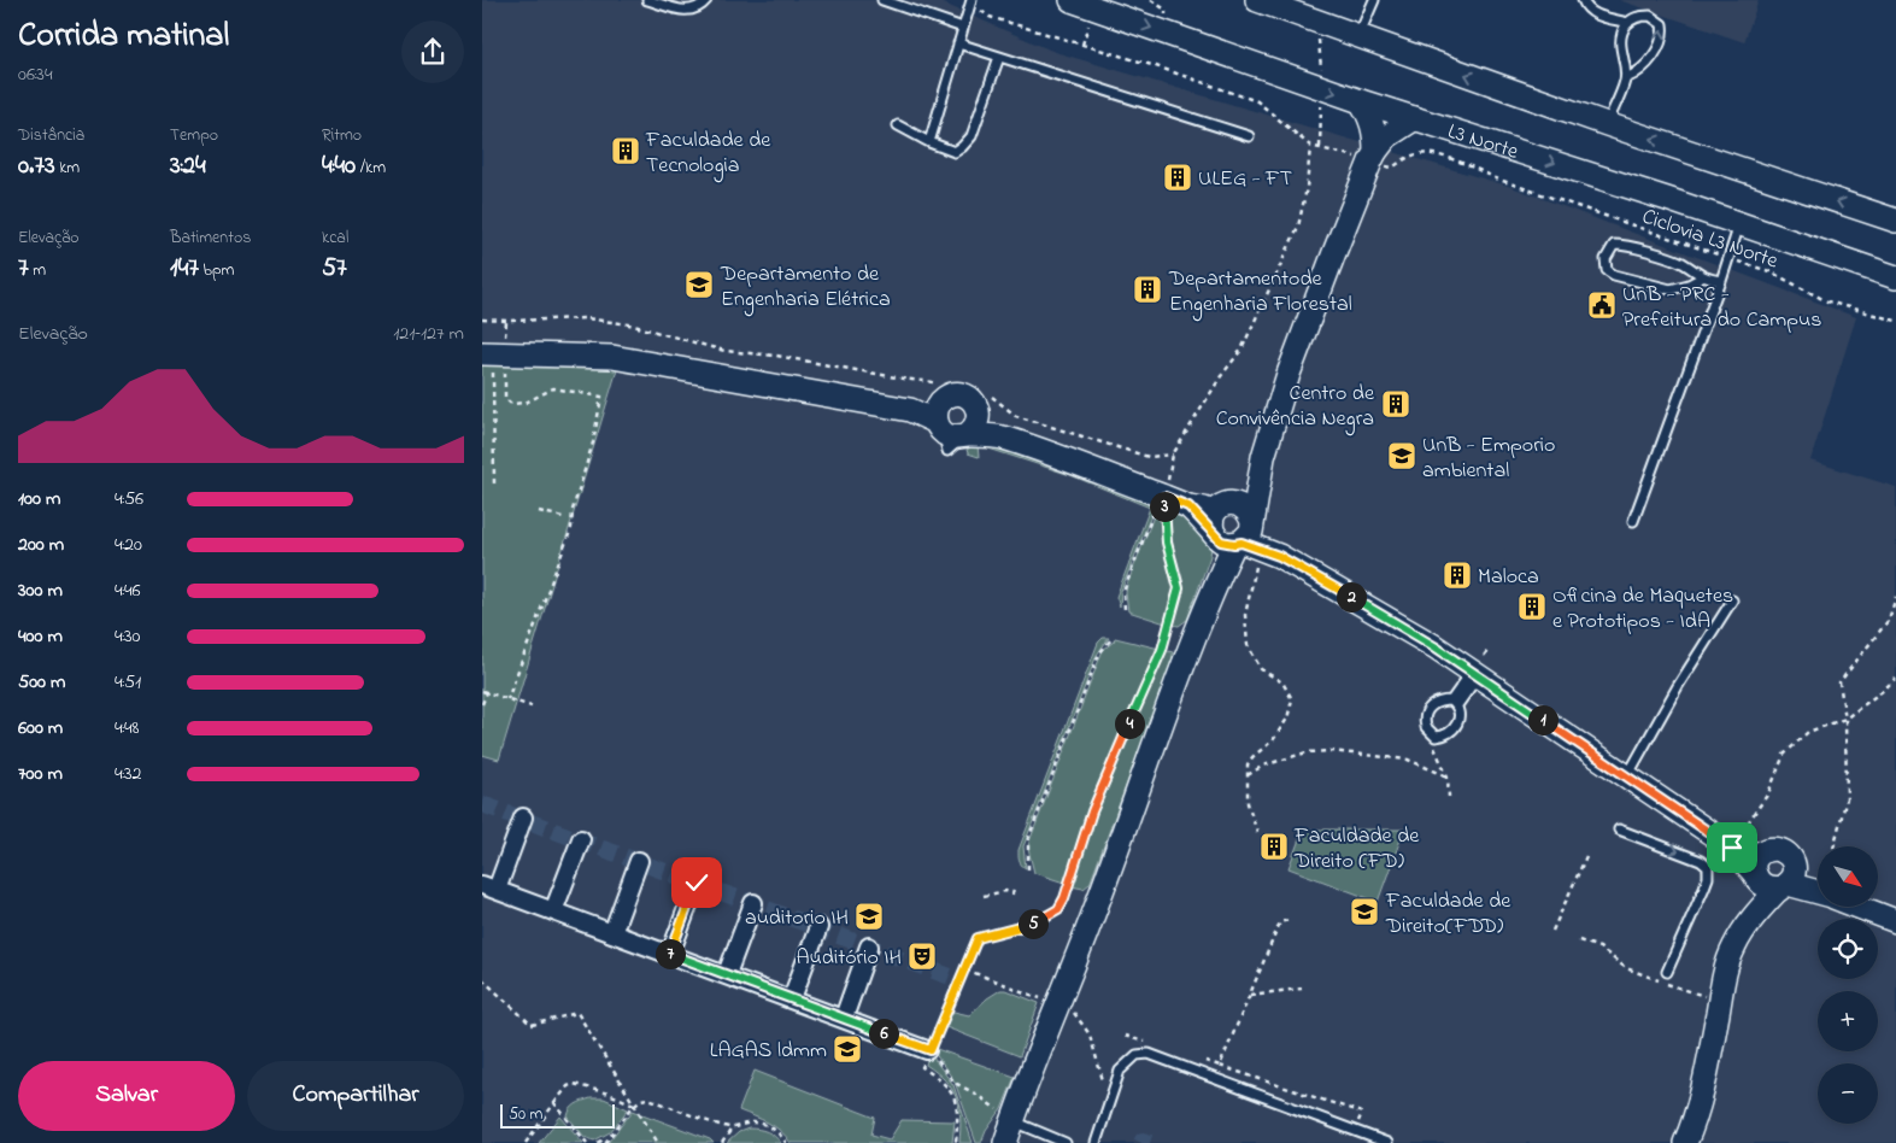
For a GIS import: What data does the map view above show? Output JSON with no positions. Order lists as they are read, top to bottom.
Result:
{
  "streets": {
    "street": ["L3 Norte"],
    "path": ["Ciclovia L3 Norte"]
  },
  "places": {
    "building": [
      "Faculdade de Tecnologia",
      "ULEG - FT",
      "Departamentode Engenharia Florestal",
      "Centro de Convivência Negra",
      "Maloca",
      "Oficina de Maquetes e Prototipos - IdA",
      "Faculdade de Direito (FD)"
    ],
    "school or university": [
      "Departamento de Engenharia Elétrica",
      "UnB - Emporio ambiental",
      "Faculdade de Direito(FDD)",
      "auditorio IH",
      "LAGAS ldmm"
    ],
    "public building": ["UnB - PRC - Prefeitura do Campus"],
    "theatre": ["Auditório IH"]
  },
  "scale_bar": "50 m",
  "north": "bottom right",
  "page": {
    "heading": ["Corrida matinal", "06:34"],
    "stats": [
      ["Distância", "0.73 km"],
      ["Tempo", "3:24"],
      ["Ritmo", "4:40 /km"],
      ["Elevação", "7 m"],
      ["Batimentos", "147 bpm"],
      ["kcal", "57"]
    ],
    "chart": ["Elevação", "121–127 m"],
    "list": [
      {
        "name": "100 m",
        "note": "4:56"
      },
      {
        "name": "200 m",
        "note": "4:20"
      },
      {
        "name": "300 m",
        "note": "4:46"
      },
      {
        "name": "400 m",
        "note": "4:30"
      },
      {
        "name": "500 m",
        "note": "4:51"
      },
      {
        "name": "600 m",
        "note": "4:48"
      },
      {
        "name": "700 m",
        "note": "4:32"
      }
    ],
    "pins": [
      "3",
      "2",
      "1",
      "4",
      "5",
      "7",
      "6"
    ],
    "map_buttons": ["+", "−"],
    "buttons": ["Salvar", "Compartilhar"],
    "scale": "50 m"
  }
}
